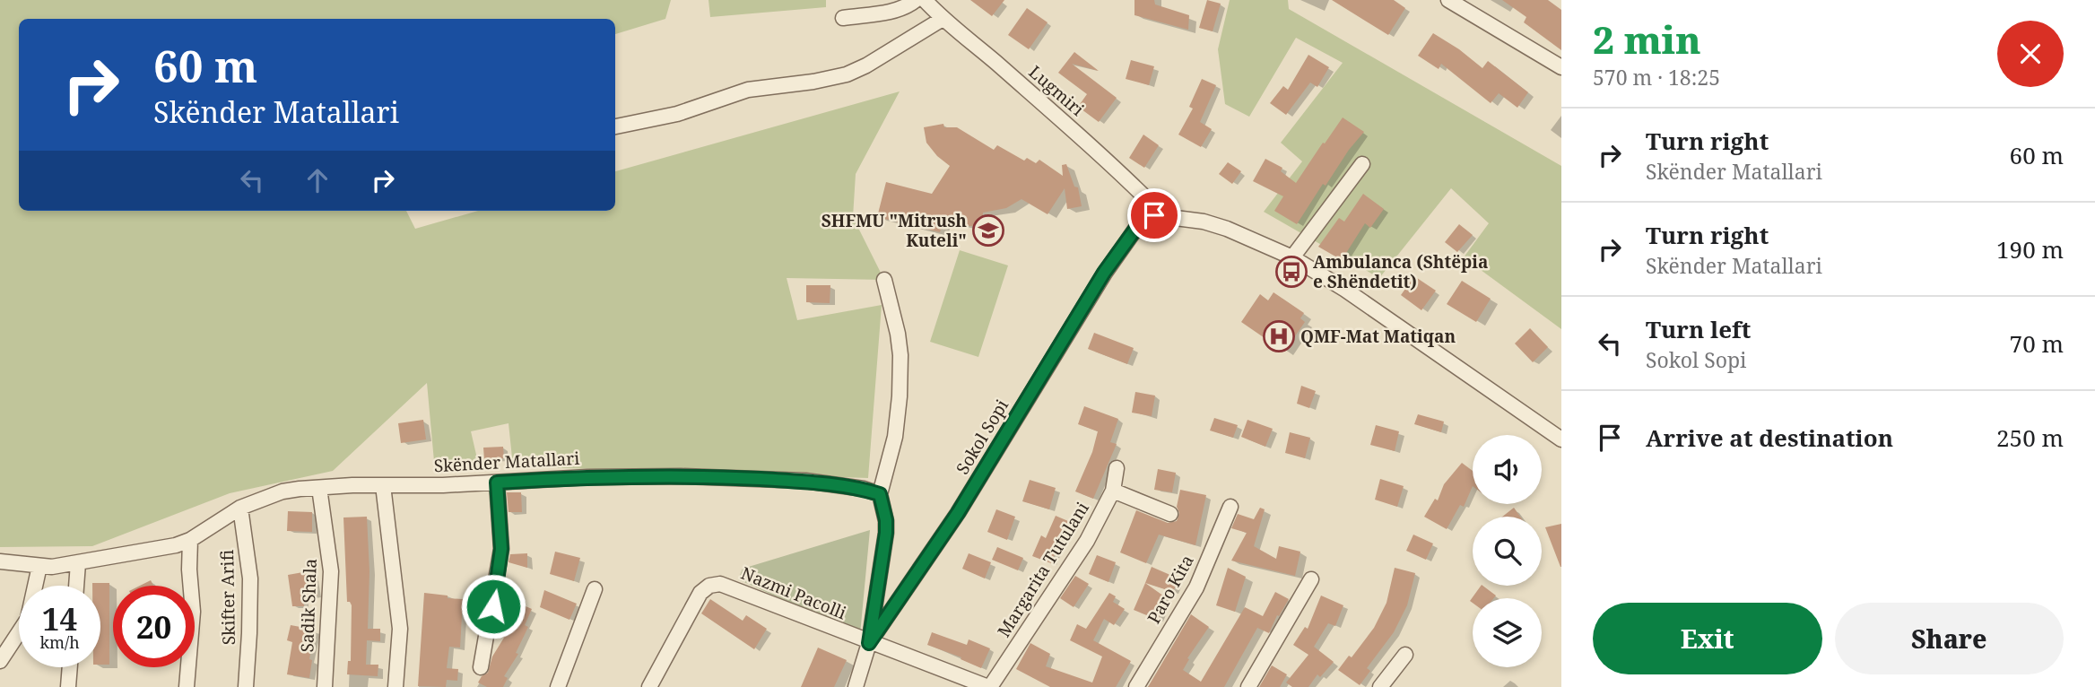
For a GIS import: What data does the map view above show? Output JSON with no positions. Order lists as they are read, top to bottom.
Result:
{
  "streets": {
    "street": [
      "Lugmiri",
      "Sokol Sopi",
      "Skënder Matallari",
      "Margarita Tutulani",
      "Paro Kita",
      "Nazmi Pacolli",
      "Skifter Arifi",
      "Sadik Shala"
    ]
  },
  "crossings": [
    ["Lugmiri", "Sokol Sopi"],
    ["Sokol Sopi", "Nazmi Pacolli"],
    ["Skënder Matallari", "Skifter Arifi"],
    ["Skënder Matallari", "Sadik Shala"]
  ],
  "places": {
    "school or university": ["SHFMU \"Mitrush Kuteli\""],
    "bus stop": ["Ambulanca (Shtëpia e Shëndetit)"],
    "hospital": ["QMF-Mat Matiqan"]
  },
  "page": {
    "heading": ["2 min", "570 m · 18:25"],
    "turn": ["60 m", "Skënder Matallari"],
    "list": [
      {
        "name": "Turn right",
        "note": "Skënder Matallari",
        "value": "60 m"
      },
      {
        "name": "Turn right",
        "note": "Skënder Matallari",
        "value": "190 m"
      },
      {
        "name": "Turn left",
        "note": "Sokol Sopi",
        "value": "70 m"
      },
      {
        "name": "Arrive at destination",
        "value": "250 m"
      }
    ],
    "speed": "14 km/h",
    "limit": "20",
    "buttons": ["Exit", "Share"]
  }
}
